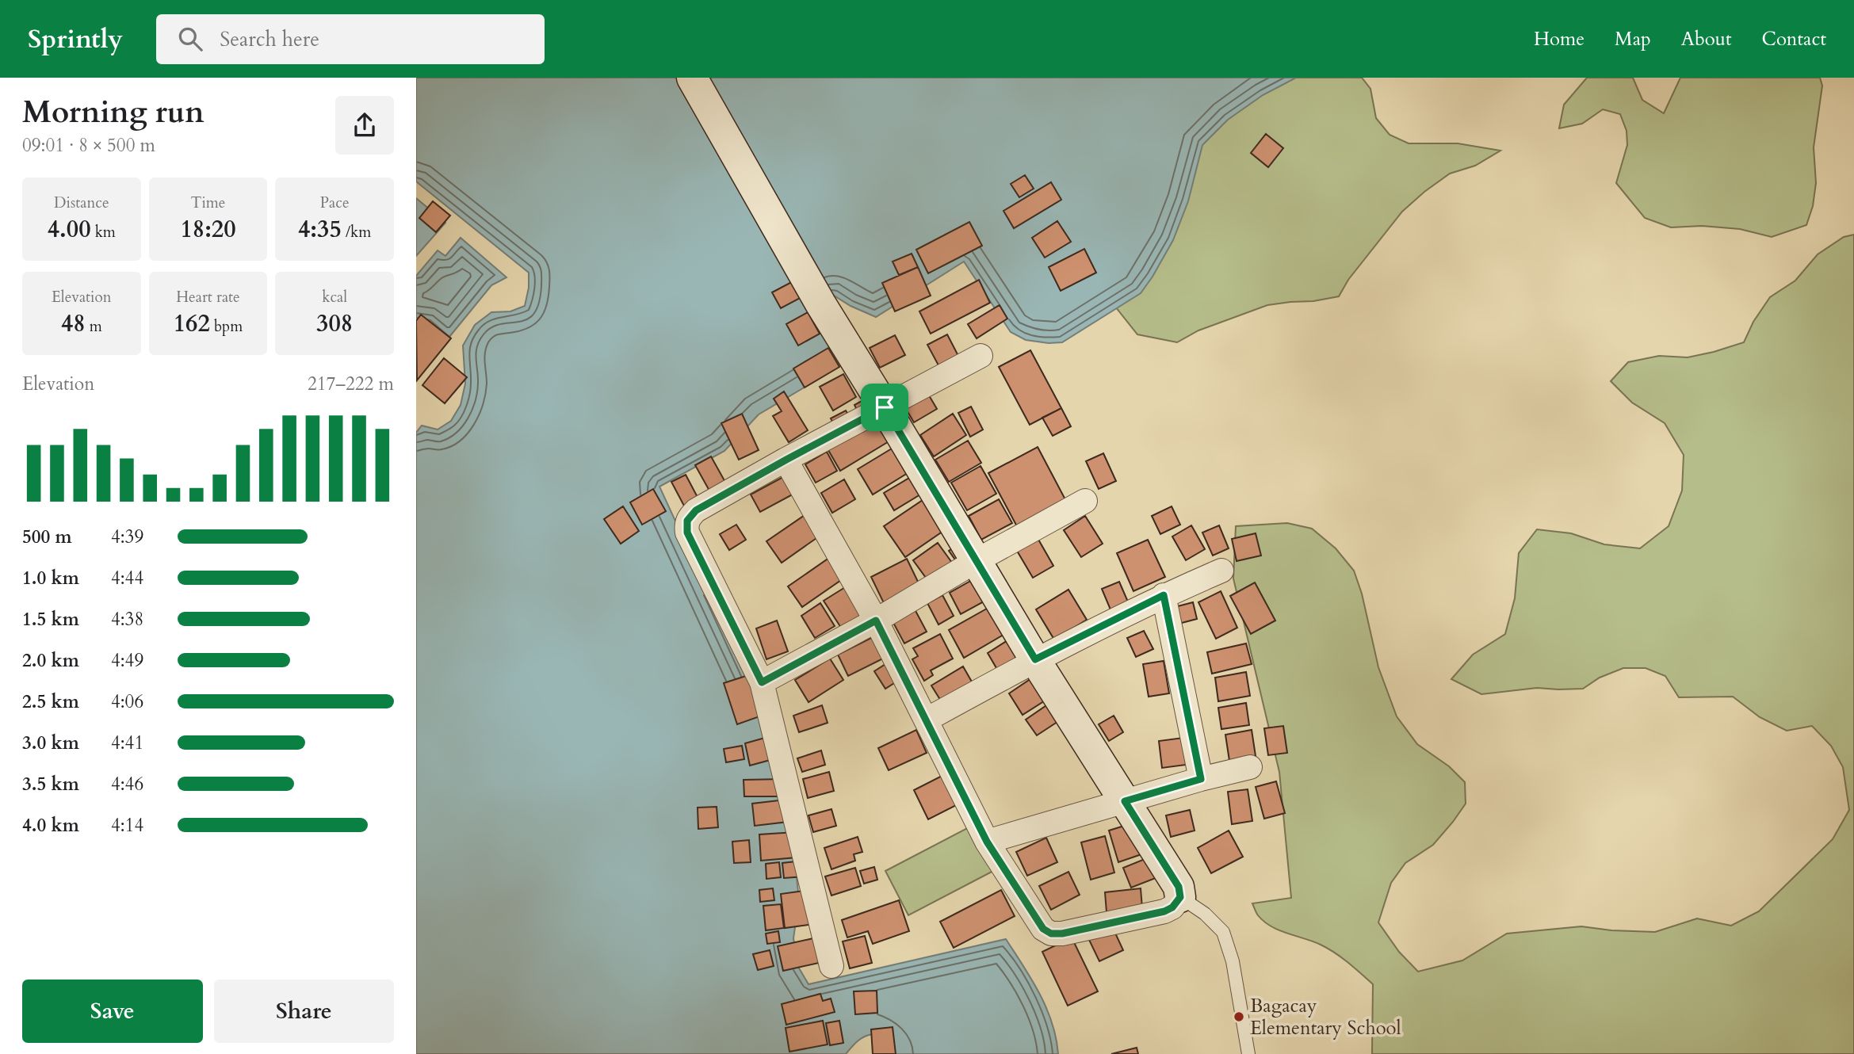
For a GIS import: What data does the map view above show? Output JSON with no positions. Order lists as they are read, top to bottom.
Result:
{
  "places": ["Bagacay Elementary School"],
  "page": {
    "header": "Sprintly",
    "search": "Search here",
    "nav": [
      "Home",
      "Map",
      "About",
      "Contact"
    ],
    "heading": ["Morning run", "09:01 · 8 × 500 m"],
    "stats": [
      ["Distance", "4.00 km"],
      ["Time", "18:20"],
      ["Pace", "4:35 /km"],
      ["Elevation", "48 m"],
      ["Heart rate", "162 bpm"],
      ["kcal", "308"]
    ],
    "chart": ["Elevation", "217–222 m"],
    "list": [
      {
        "name": "500 m",
        "note": "4:39"
      },
      {
        "name": "1.0 km",
        "note": "4:44"
      },
      {
        "name": "1.5 km",
        "note": "4:38"
      },
      {
        "name": "2.0 km",
        "note": "4:49"
      },
      {
        "name": "2.5 km",
        "note": "4:06"
      },
      {
        "name": "3.0 km",
        "note": "4:41"
      },
      {
        "name": "3.5 km",
        "note": "4:46"
      },
      {
        "name": "4.0 km",
        "note": "4:14"
      }
    ],
    "buttons": ["Save", "Share"]
  }
}
